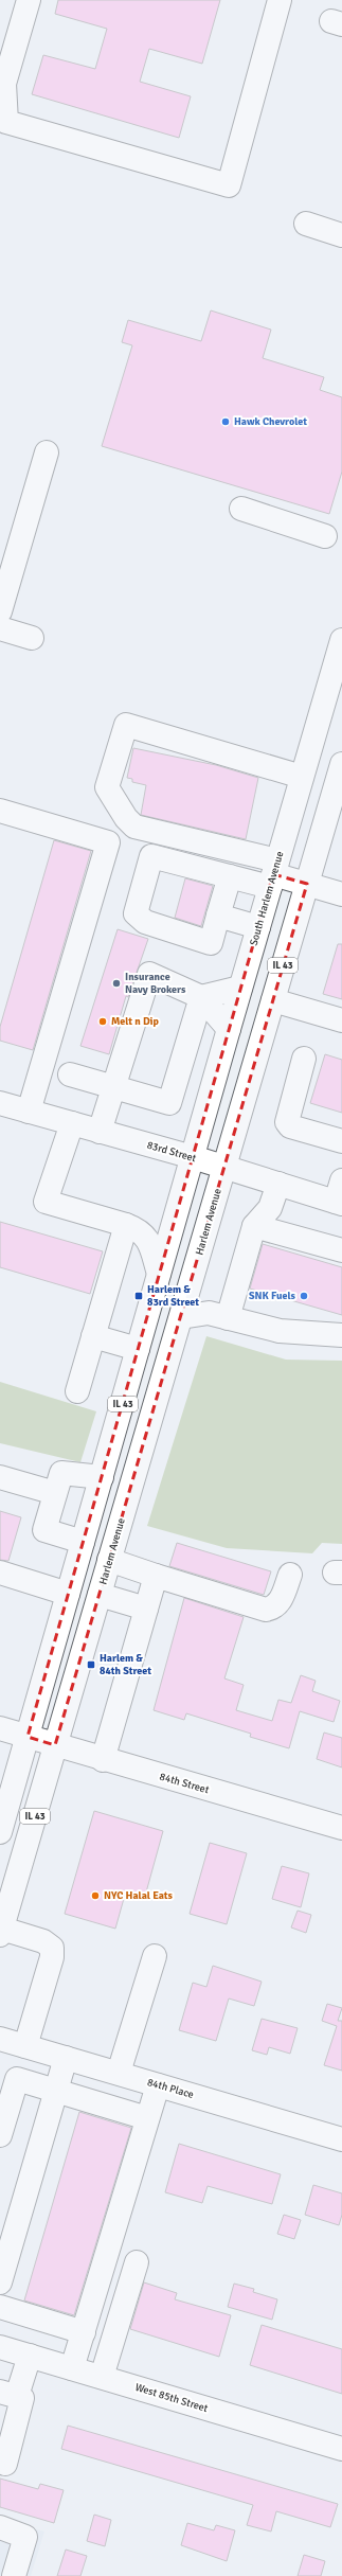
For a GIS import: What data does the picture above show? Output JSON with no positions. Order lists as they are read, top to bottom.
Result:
{
  "streets": {
    "main road": [
      "South Harlem Avenue",
      "IL 43",
      "83rd Street",
      "Harlem Avenue",
      "84th Street",
      "84th Place",
      "West 85th Street"
    ]
  },
  "crossings": [
    ["South Harlem Avenue", "IL 43"],
    ["South Harlem Avenue", "83rd Street"],
    ["IL 43", "83rd Street"],
    ["IL 43", "Harlem Avenue"],
    ["IL 43", "84th Street"],
    ["83rd Street", "Harlem Avenue"],
    ["Harlem Avenue", "84th Street"]
  ],
  "places": {
    "other": [
      "Hawk Chevrolet",
      "Insurance Navy Brokers",
      "Melt n Dip",
      "SNK Fuels",
      "NYC Halal Eats"
    ],
    "transit": ["Harlem & 83rd Street", "Harlem & 84th Street"]
  }
}
